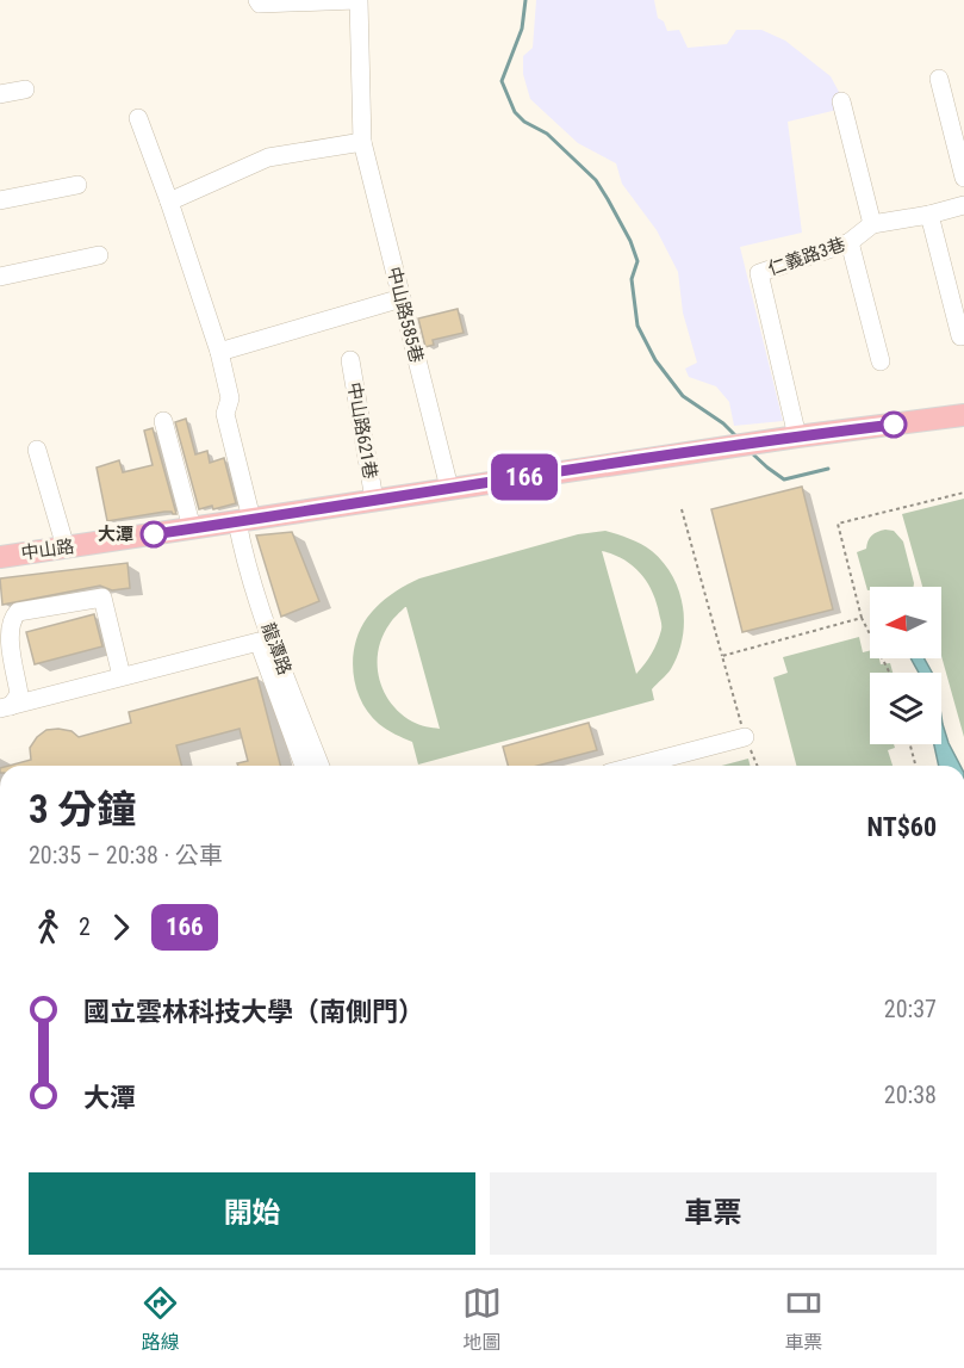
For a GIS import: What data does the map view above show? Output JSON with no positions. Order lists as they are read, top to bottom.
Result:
{
  "streets": {
    "main road": ["中山路"],
    "street": [
      "仁義路3巷",
      "中山路585巷",
      "中山路621巷",
      "龍潭路"
    ]
  },
  "crossings": [
    ["仁義路3巷", "中山路"],
    ["中山路585巷", "中山路"],
    ["中山路621巷", "中山路"],
    ["中山路", "龍潭路"]
  ],
  "places": ["大潭"],
  "lines": ["bus line 166"],
  "north": "left",
  "page": {
    "on_map": "166",
    "heading": ["3 分鐘", "20:35 – 20:38 · 公車", "NT$60"],
    "legs": ["2", "166"],
    "list": [
      {
        "name": "國立雲林科技大學（南側門）",
        "value": "20:37"
      },
      {
        "name": "大潭",
        "value": "20:38"
      }
    ],
    "buttons": ["開始", "車票"],
    "tabs": ["路線", "地圖", "車票"]
  }
}
